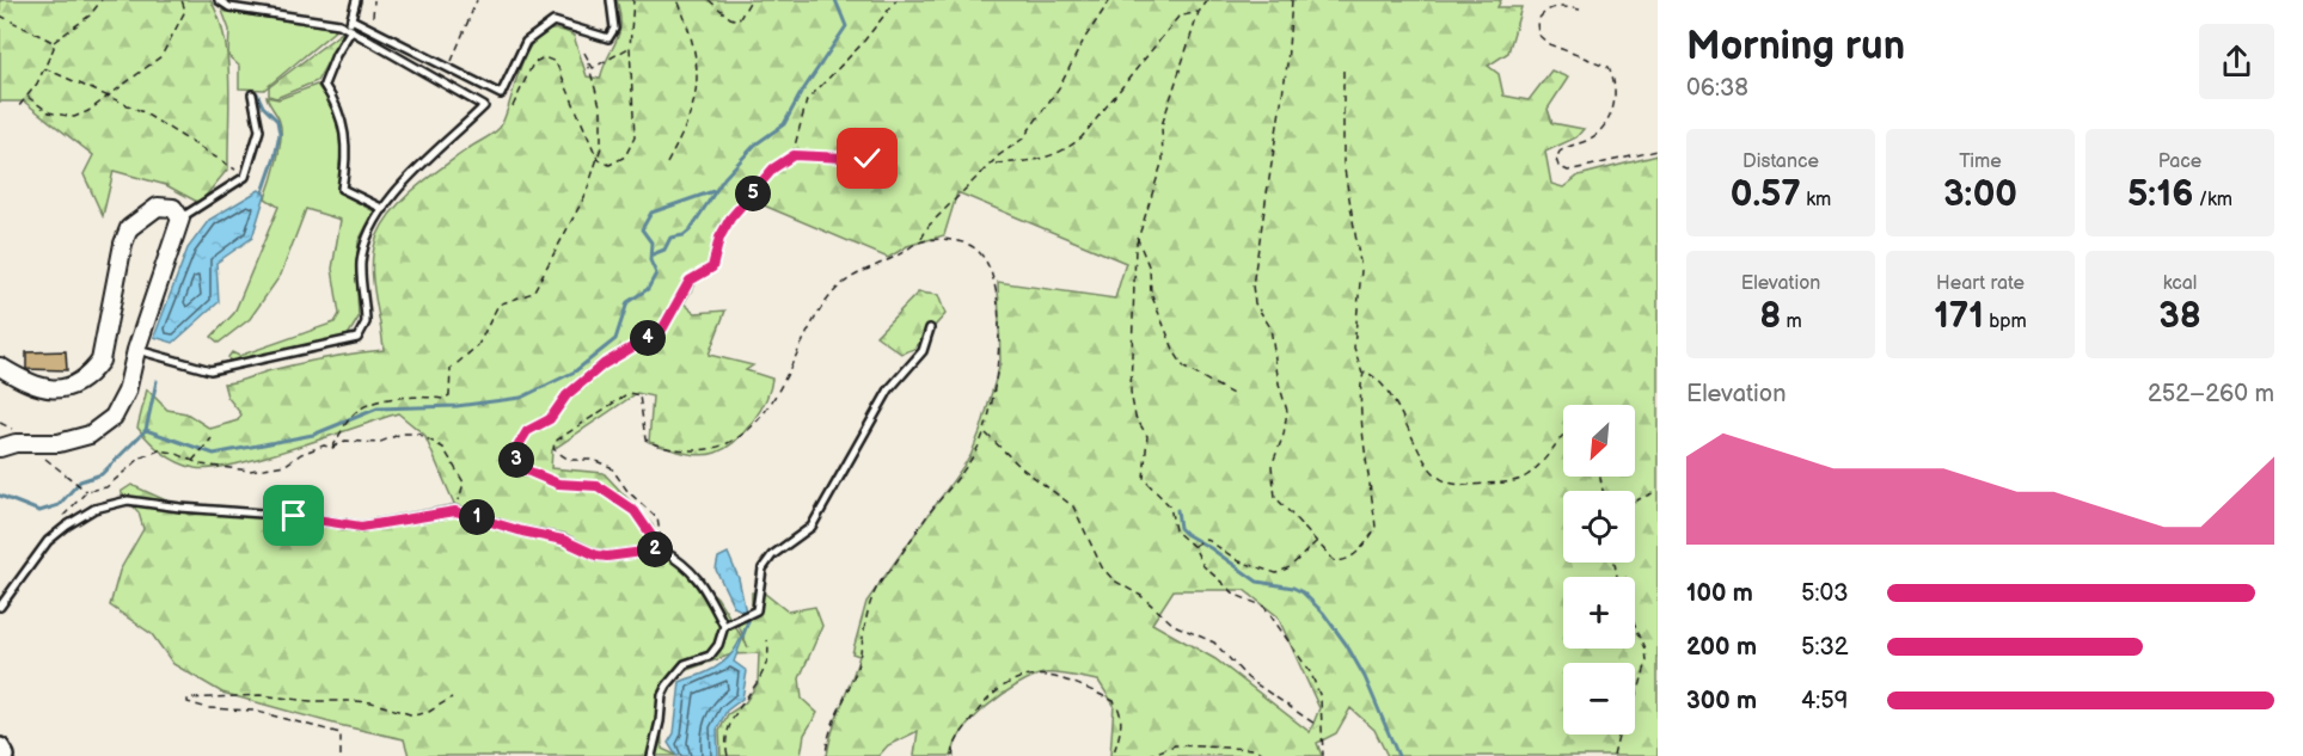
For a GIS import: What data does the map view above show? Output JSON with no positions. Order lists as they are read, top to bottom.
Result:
{
  "north": "bottom left",
  "page": {
    "heading": ["Morning run", "06:38"],
    "stats": [
      ["Distance", "0.57 km"],
      ["Time", "3:00"],
      ["Pace", "5:16 /km"],
      ["Elevation", "8 m"],
      ["Heart rate", "171 bpm"],
      ["kcal", "38"]
    ],
    "pins": [
      "5",
      "4",
      "3",
      "1",
      "2"
    ],
    "chart": ["Elevation", "252–260 m"],
    "map_buttons": ["+", "−"],
    "list": [
      {
        "name": "100 m",
        "note": "5:03"
      },
      {
        "name": "200 m",
        "note": "5:32"
      },
      {
        "name": "300 m",
        "note": "4:59"
      }
    ]
  }
}
